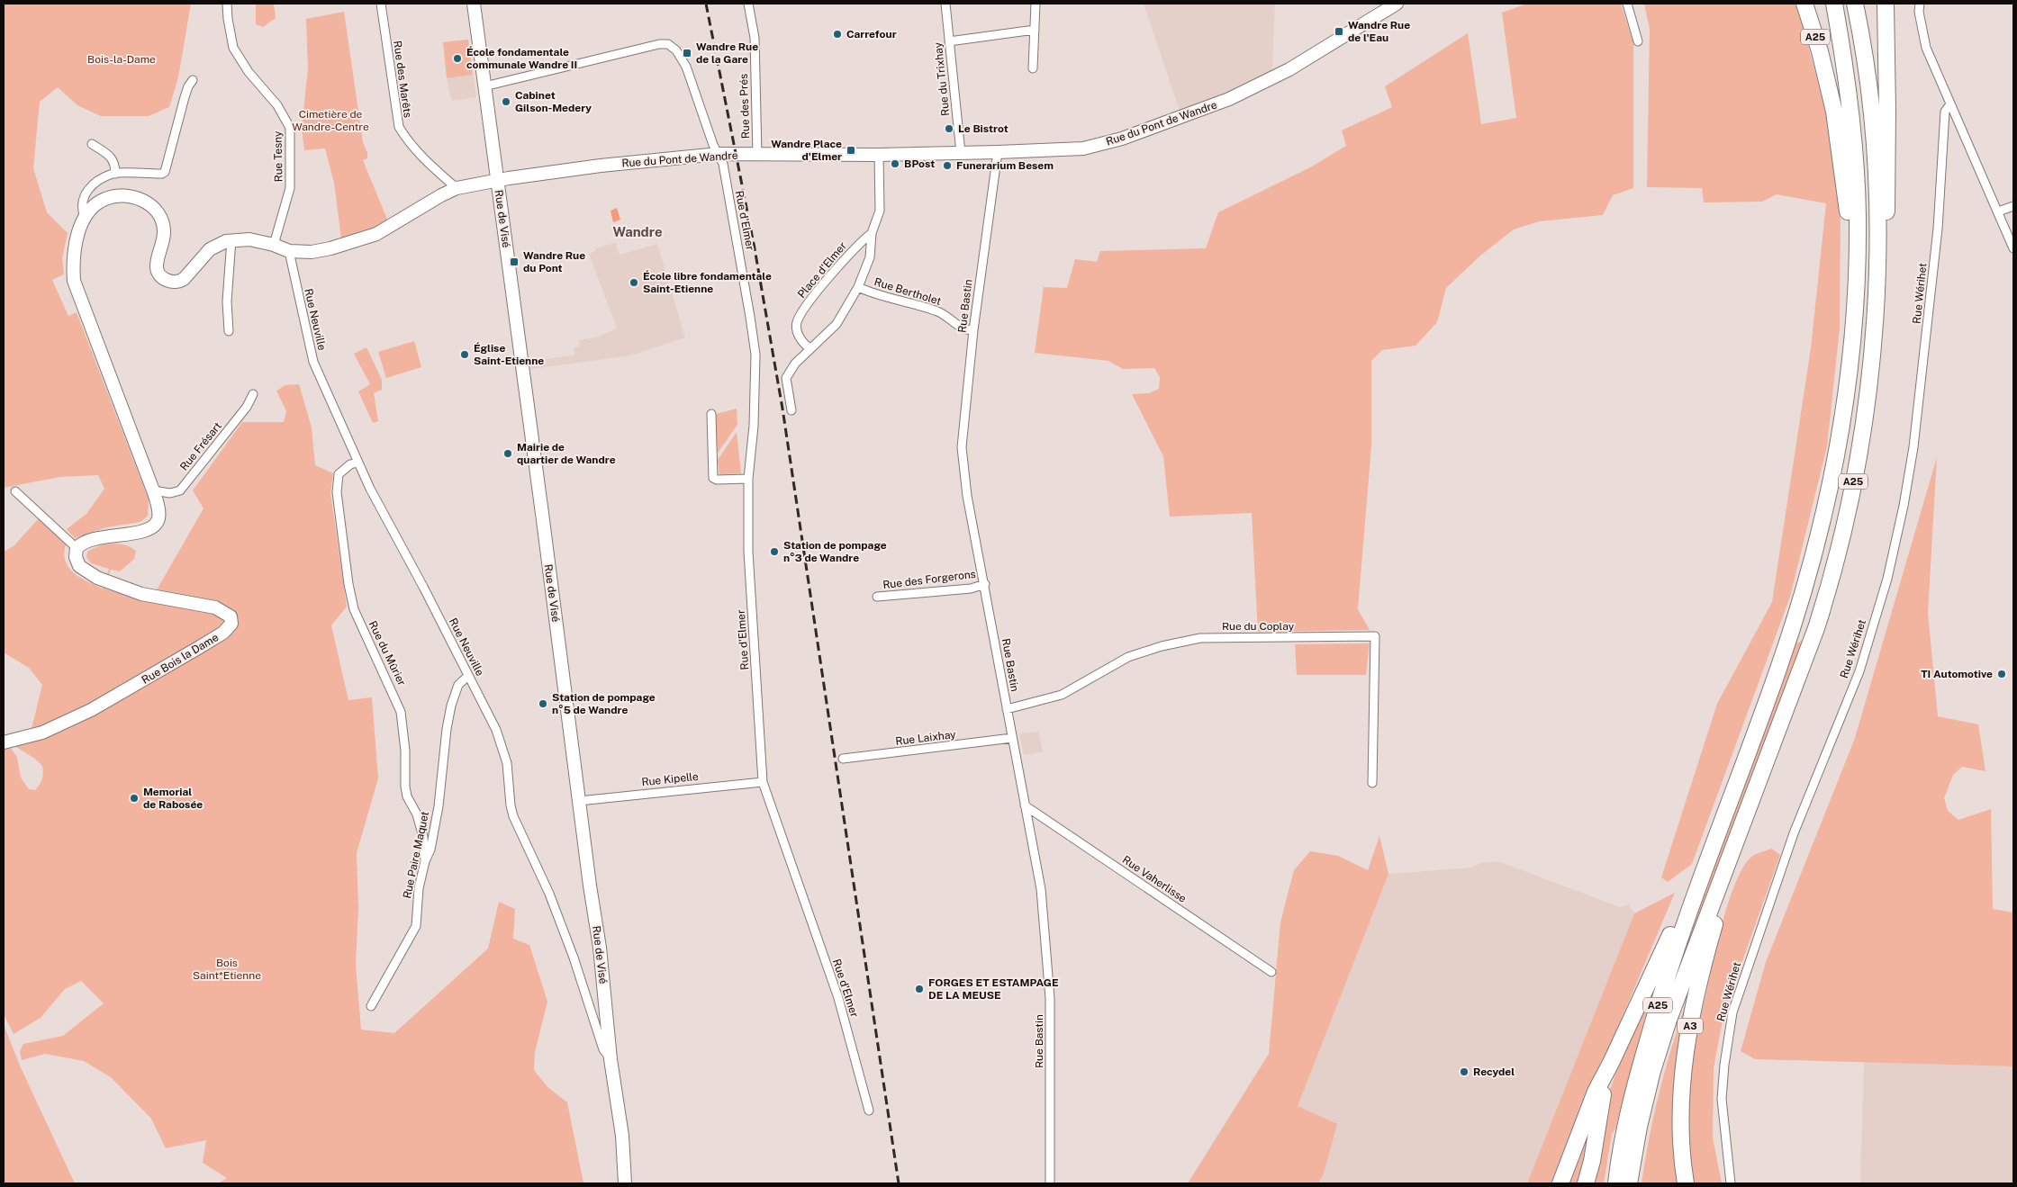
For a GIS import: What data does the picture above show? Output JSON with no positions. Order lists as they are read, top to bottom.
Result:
{
  "streets": {
    "highway": ["A25", "A3"],
    "street": [
      "Rue des Marêts",
      "Rue du Trixhay",
      "Rue des Prés",
      "Rue du Pont de Wandre",
      "Rue Tesny",
      "Rue de Visé",
      "Rue d'Elmer",
      "Place d'Elmer",
      "Rue Bertholet",
      "Rue Wérihet",
      "Rue Bastin",
      "Rue Neuville",
      "Rue Frésart",
      "Rue des Forgerons",
      "Rue du Coplay",
      "Rue du Mûrier",
      "Rue Bois la Dame",
      "Rue Laixhay",
      "Rue Kipelle",
      "Rue Paire Maquet",
      "Rue Vaherlisse"
    ]
  },
  "crossings": [
    ["A25", "A3"],
    ["Rue des Marêts", "Rue du Pont de Wandre"],
    ["Rue du Trixhay", "Rue du Pont de Wandre"],
    ["Rue des Prés", "Rue du Pont de Wandre"],
    ["Rue du Pont de Wandre", "Rue de Visé"],
    ["Rue du Pont de Wandre", "Rue d'Elmer"],
    ["Rue du Pont de Wandre", "Place d'Elmer"],
    ["Rue du Pont de Wandre", "Rue Bastin"],
    ["Rue du Pont de Wandre", "Rue Neuville"],
    ["Rue de Visé", "Rue d'Elmer"],
    ["Rue de Visé", "Rue Neuville"],
    ["Rue de Visé", "Rue Kipelle"],
    ["Rue d'Elmer", "Rue Kipelle"],
    ["Place d'Elmer", "Rue Bertholet"],
    ["Rue Bertholet", "Rue Bastin"],
    ["Rue Bastin", "Rue des Forgerons"],
    ["Rue Bastin", "Rue du Coplay"],
    ["Rue Bastin", "Rue Laixhay"],
    ["Rue Bastin", "Rue Vaherlisse"],
    ["Rue Neuville", "Rue du Mûrier"],
    ["Rue Neuville", "Rue Paire Maquet"],
    ["Rue du Mûrier", "Rue Paire Maquet"]
  ],
  "districts": ["Wandre"],
  "parks": ["Bois-la-Dame", "Cimetière de Wandre-Centre", "Bois Saint*Etienne"],
  "places": {
    "transit": [
      "Wandre Rue de l'Eau",
      "Wandre Rue de la Gare",
      "Wandre Place d'Elmer",
      "Wandre Rue du Pont"
    ],
    "other": [
      "Carrefour",
      "École fondamentale communale Wandre II",
      "Cabinet Gilson-Medery",
      "Le Bistrot",
      "BPost",
      "Funerarium Besem",
      "École libre fondamentale Saint-Etienne",
      "Église Saint-Etienne",
      "Mairie de quartier de Wandre",
      "Station de pompage n°3 de Wandre",
      "TI Automotive",
      "Station de pompage n°5 de Wandre",
      "Memorial de Rabosée",
      "FORGES ET ESTAMPAGE DE LA MEUSE",
      "Recydel"
    ]
  }
}
